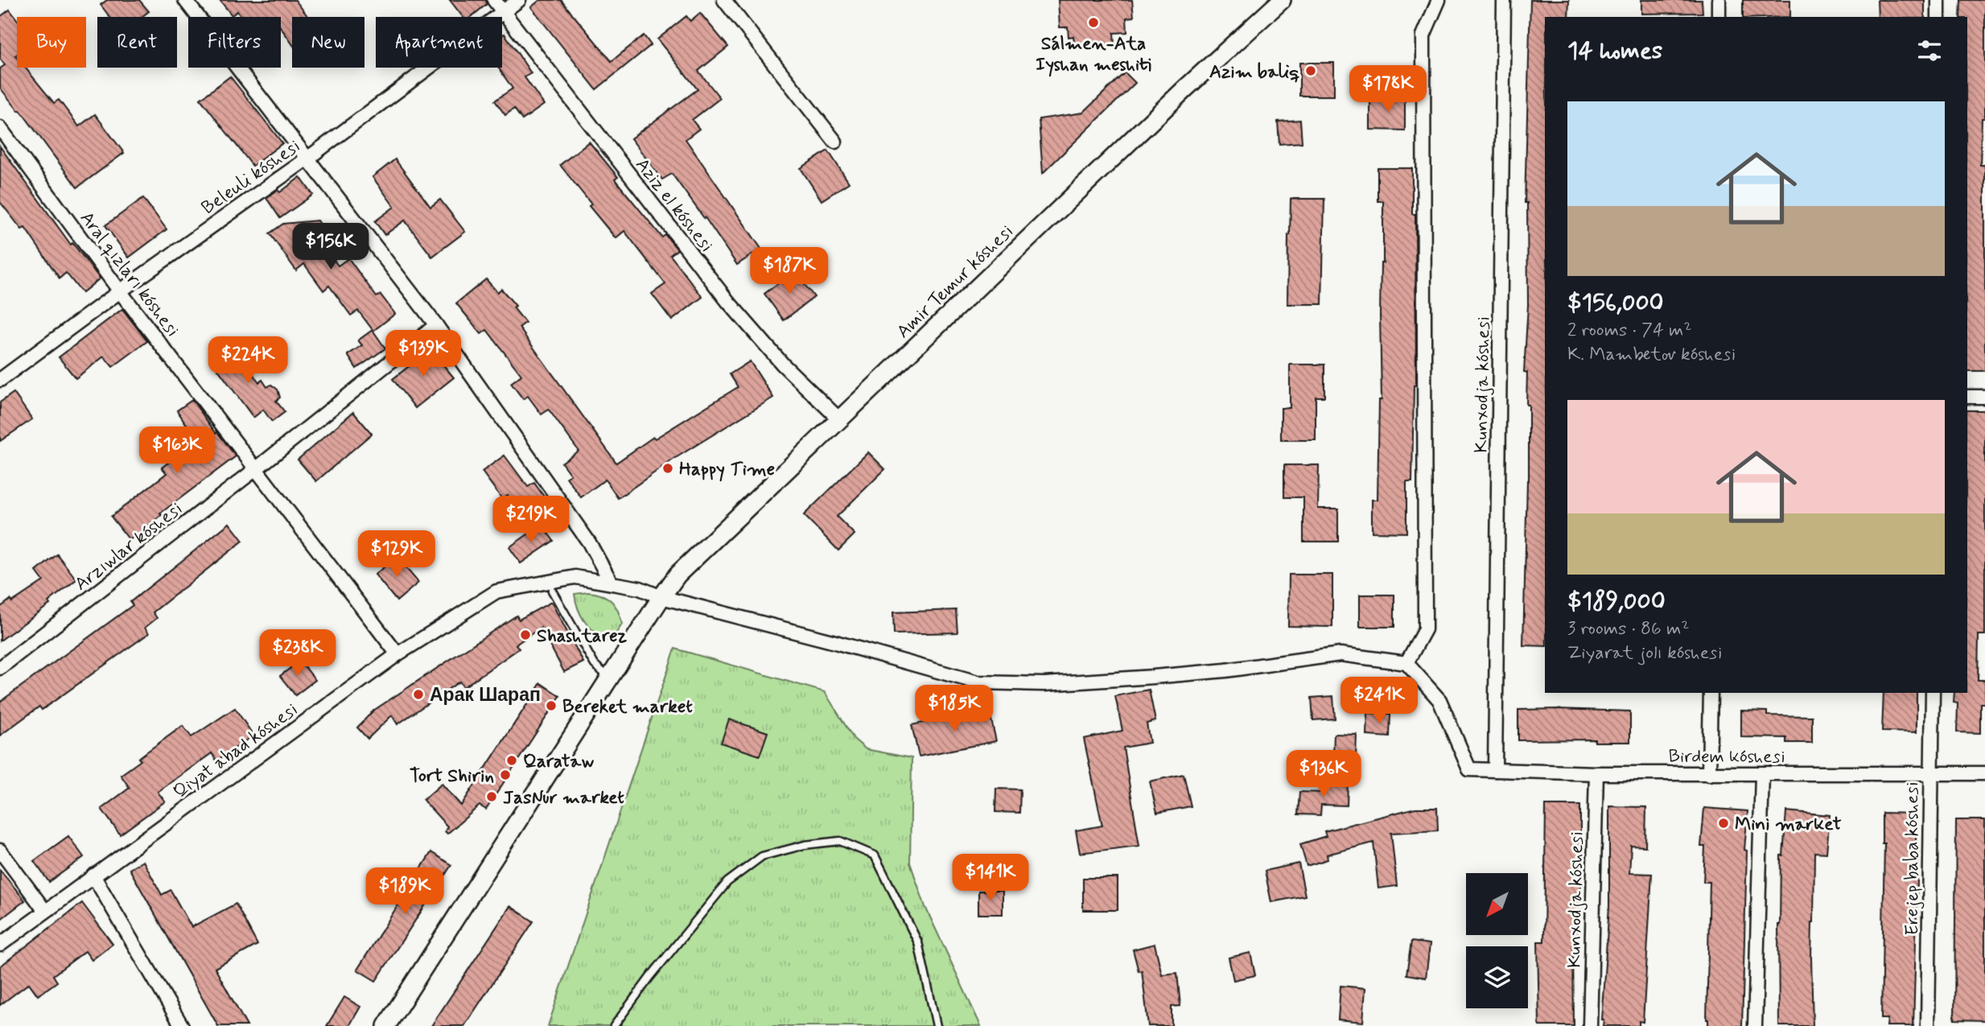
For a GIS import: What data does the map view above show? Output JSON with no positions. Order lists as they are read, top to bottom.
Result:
{
  "streets": {
    "street": [
      "Beleuli kóshesi",
      "Aziz el kóshesi",
      "Aral qızları kóshesi",
      "Amir Temur kóshesi",
      "Kunxodja kóshesi",
      "Arzıwlar kóshesi",
      "Qiyat abad kóshesi",
      "Birdem kóshesi",
      "Erejep baba kóshesi"
    ]
  },
  "crossings": [
    ["Beleuli kóshesi", "Aziz el kóshesi"],
    ["Beleuli kóshesi", "Aral qızları kóshesi"],
    ["Aziz el kóshesi", "Amir Temur kóshesi"],
    ["Aral qızları kóshesi", "Arzıwlar kóshesi"],
    ["Aral qızları kóshesi", "Qiyat abad kóshesi"],
    ["Amir Temur kóshesi", "Qiyat abad kóshesi"],
    ["Kunxodja kóshesi", "Birdem kóshesi"],
    ["Qiyat abad kóshesi", "Birdem kóshesi"],
    ["Birdem kóshesi", "Erejep baba kóshesi"]
  ],
  "places": [
    "Sálmen-Ata Iyshan meshiti",
    "Azim baliq",
    "Happy Time",
    "Shashtarez",
    "Арак Шарап",
    "Bereket market",
    "Qarataw",
    "Tort Shirin",
    "JasNur market",
    "Mini market"
  ],
  "north": "bottom left",
  "page": {
    "chip": [
      "Buy",
      "Rent",
      "Filters",
      "New",
      "Apartment"
    ],
    "heading": "14 homes",
    "price": [
      "$178K",
      "$156K",
      "$187K",
      "$139K",
      "$224K",
      "$163K",
      "$219K",
      "$129K",
      "$238K",
      "$241K",
      "$185K",
      "$136K",
      "$141K",
      "$189K"
    ],
    "list": [
      {
        "name": "$156,000",
        "note": "2 rooms · 74 m² · K. Mambetov kóshesi"
      },
      {
        "name": "$189,000",
        "note": "3 rooms · 86 m² · Ziyarat jolı kóshesi"
      }
    ]
  }
}
